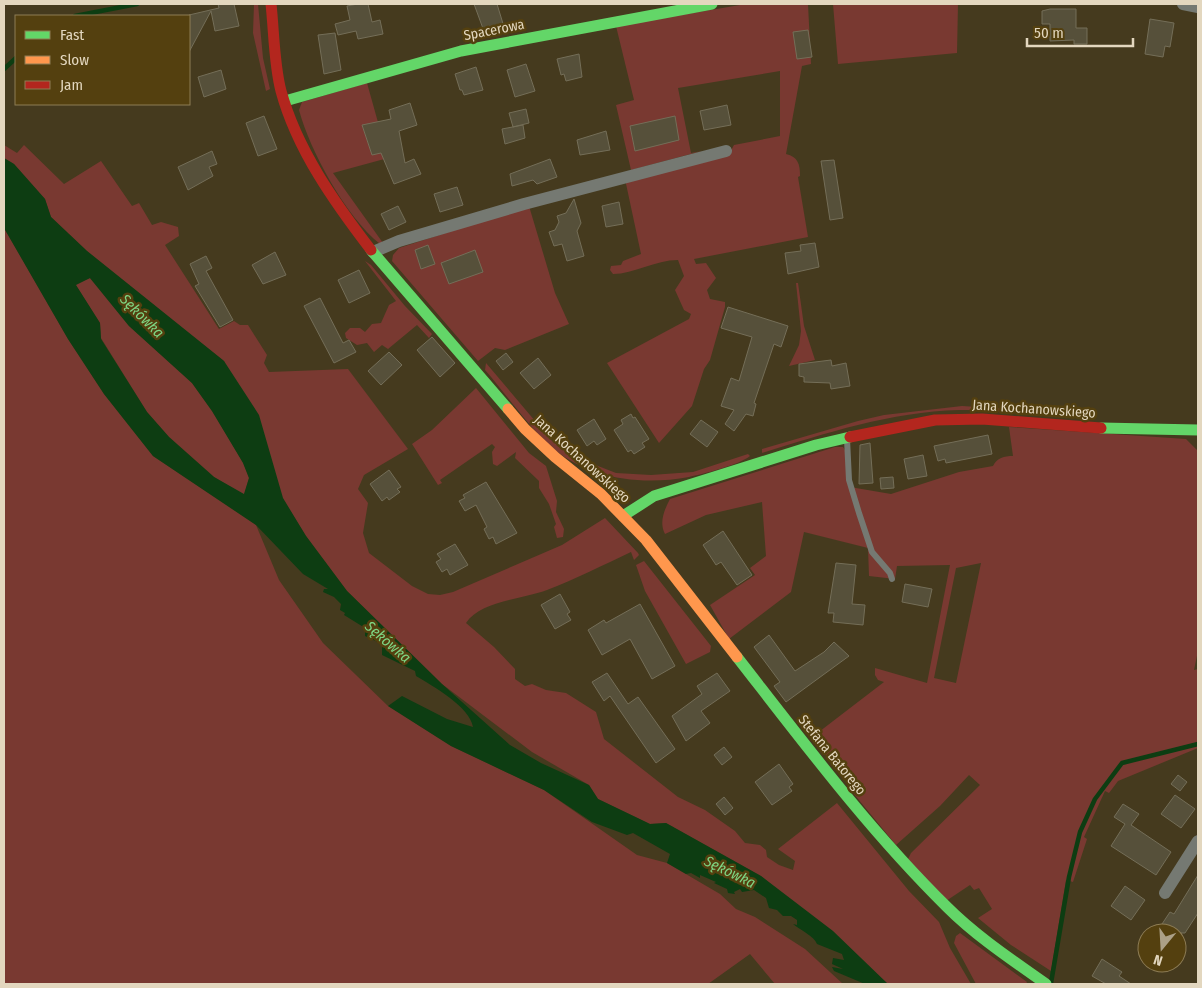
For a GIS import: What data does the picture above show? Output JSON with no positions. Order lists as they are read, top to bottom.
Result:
{
  "streets": {
    "street": ["Spacerowa", "Jana Kochanowskiego", "Stefana Batorego"]
  },
  "crossings": [
    ["Spacerowa", "Jana Kochanowskiego"],
    ["Jana Kochanowskiego", "Stefana Batorego"]
  ],
  "water": ["Sękówka"],
  "legend": ["Fast", "Slow", "Jam"],
  "scale_bar": "50 m",
  "north": "bottom"
}
